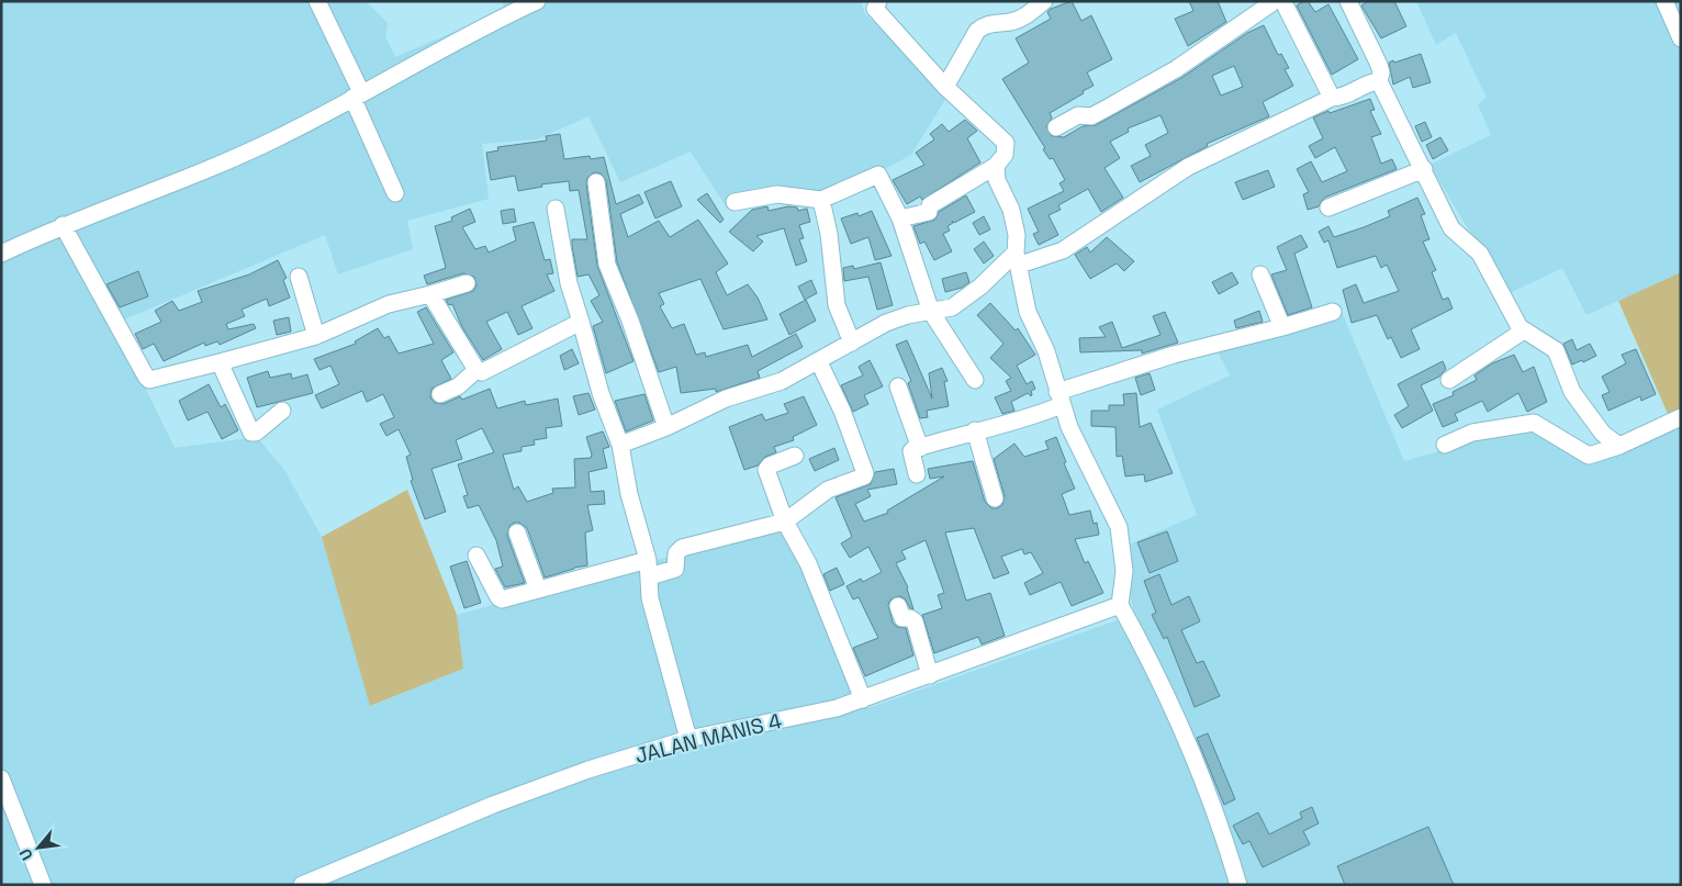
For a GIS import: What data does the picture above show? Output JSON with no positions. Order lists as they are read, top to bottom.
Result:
{
  "streets": {
    "street": ["JALAN MANIS 4"]
  },
  "north": "bottom left"
}
